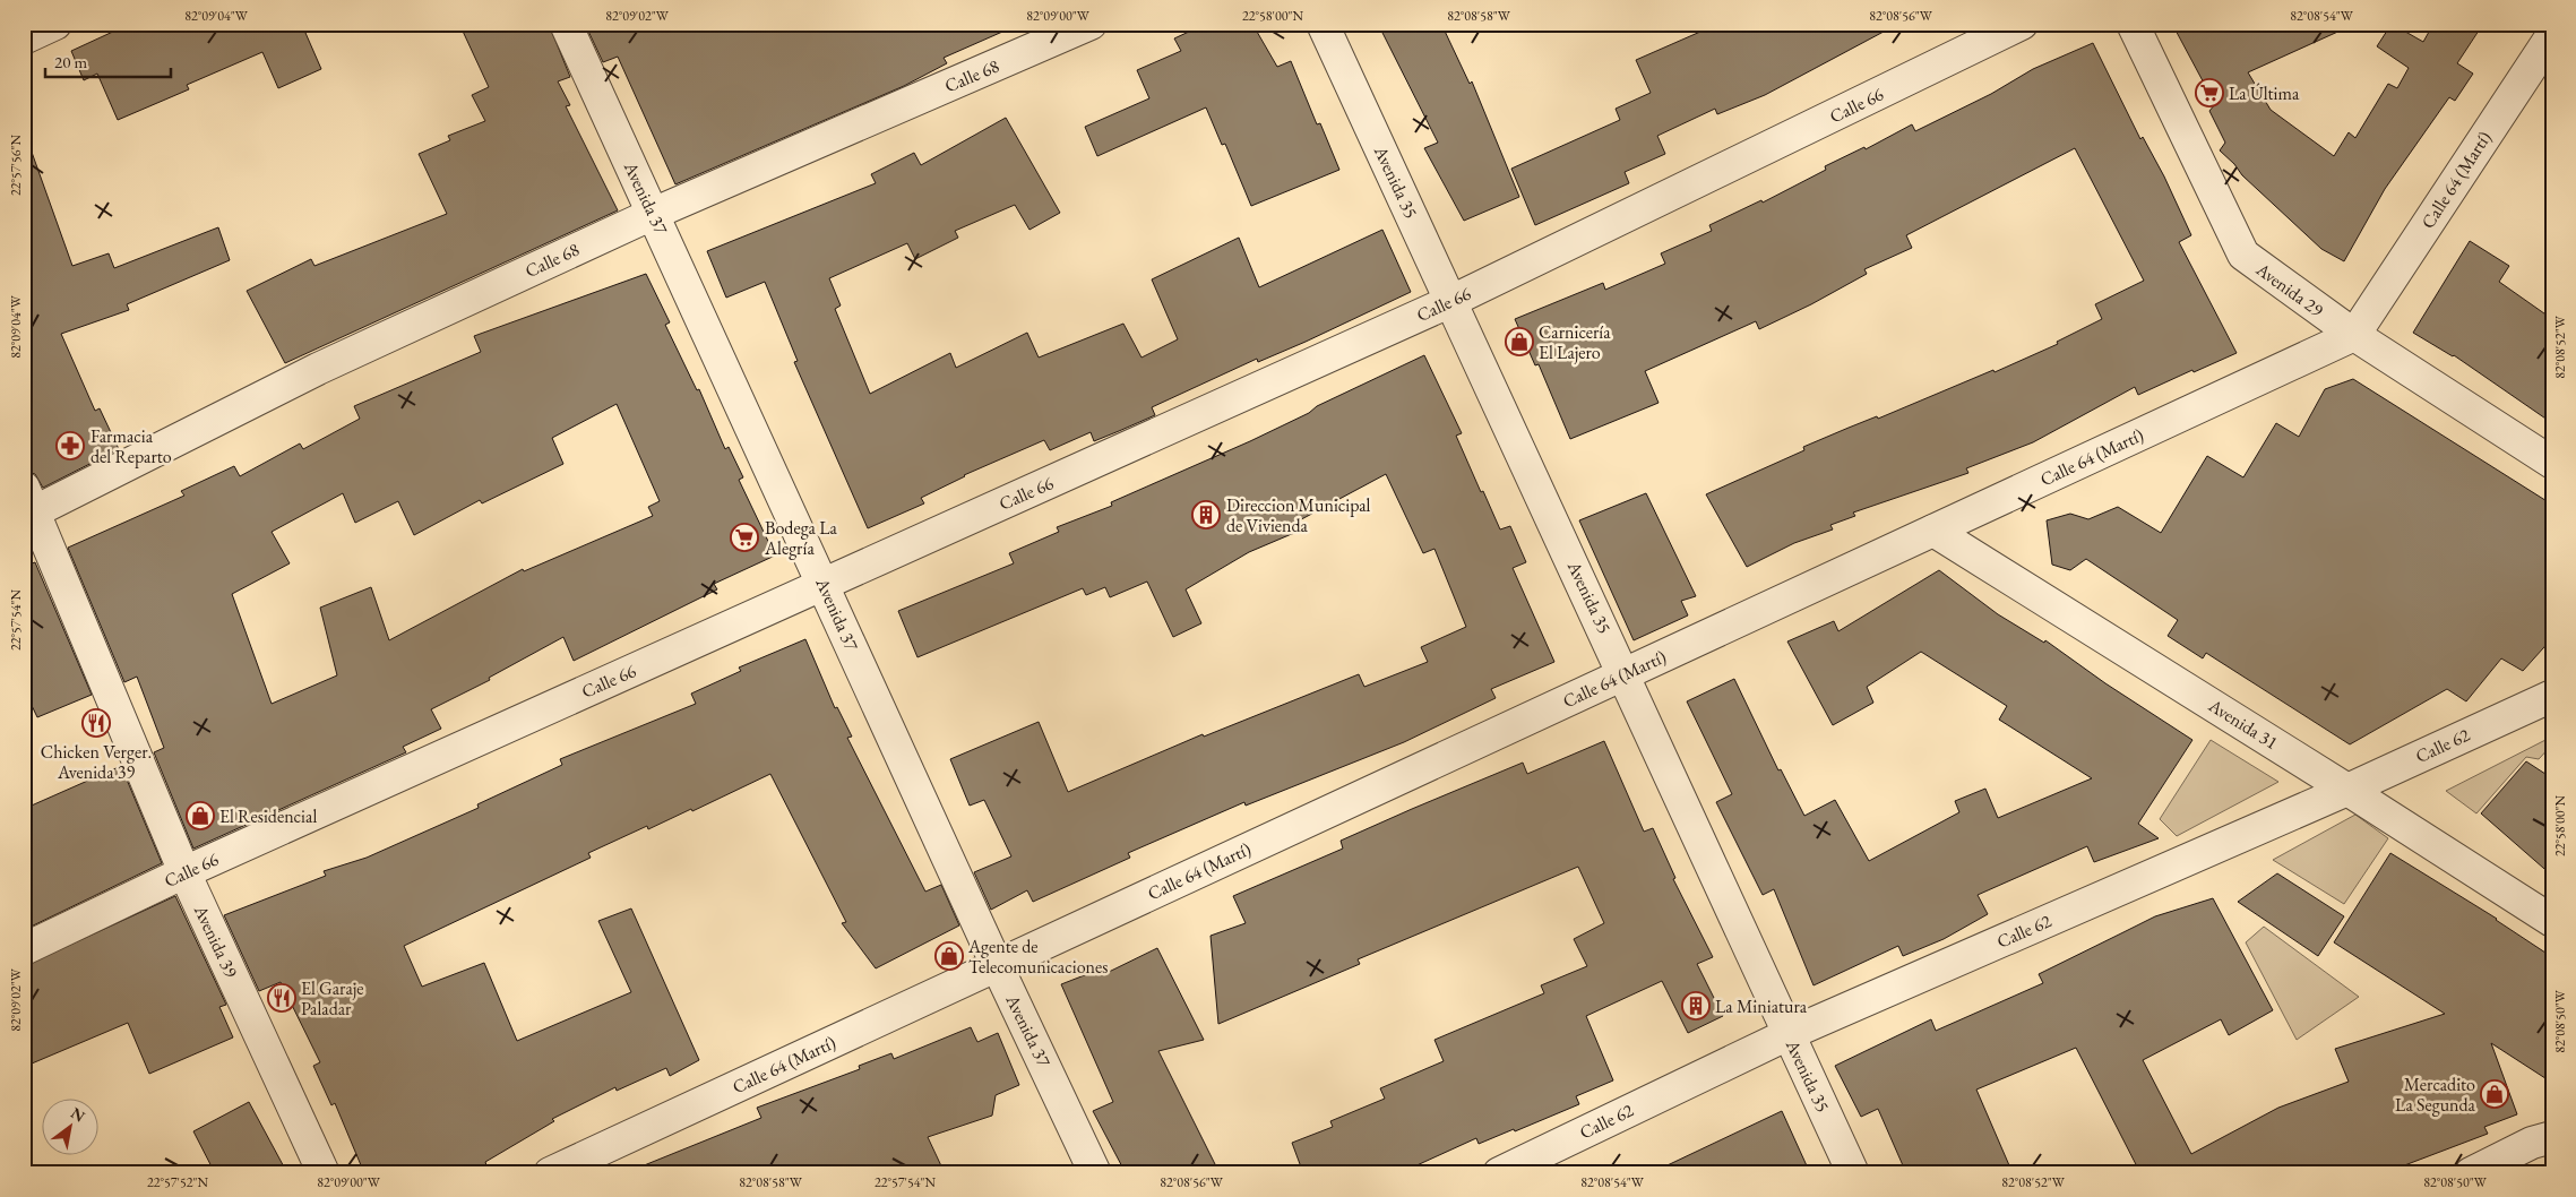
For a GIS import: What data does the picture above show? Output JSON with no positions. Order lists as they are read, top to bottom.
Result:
{
  "streets": {
    "street": [
      "Calle 68",
      "Calle 66",
      "Calle 64 (Martí)",
      "Avenida 35",
      "Avenida 37",
      "Avenida 29",
      "Avenida 31",
      "Calle 62",
      "Avenida 39"
    ]
  },
  "crossings": [
    ["Calle 68", "Avenida 37"],
    ["Calle 68", "Avenida 39"],
    ["Calle 66", "Avenida 35"],
    ["Calle 66", "Avenida 37"],
    ["Calle 66", "Avenida 39"],
    ["Calle 64 (Martí)", "Avenida 35"],
    ["Calle 64 (Martí)", "Avenida 37"],
    ["Calle 64 (Martí)", "Avenida 29"],
    ["Calle 64 (Martí)", "Avenida 31"],
    ["Avenida 35", "Calle 62"],
    ["Avenida 31", "Calle 62"]
  ],
  "places": {
    "supermarket": ["La Última", "Bodega La Alegría"],
    "shop": [
      "Carnicería El Lajero",
      "El Residencial",
      "Agente de Telecomunicaciones",
      "Mercadito La Segunda"
    ],
    "pharmacy": ["Farmacia del Reparto"],
    "building": ["Direccion Municipal de Vivienda", "La Miniatura"],
    "restaurant": ["Chicken Verger. Avenida 39", "El Garaje Paladar"]
  },
  "scale_bar": "20 m",
  "north": "top right",
  "coordinates": [
    "82°09'04\"W",
    "82°09'02\"W",
    "82°09'00\"W",
    "22°58'00\"N",
    "82°08'58\"W",
    "82°08'56\"W",
    "82°08'54\"W",
    "22°57'56\"N",
    "82°08'52\"W",
    "22°57'54\"N",
    "82°08'50\"W",
    "22°57'52\"N"
  ]
}
